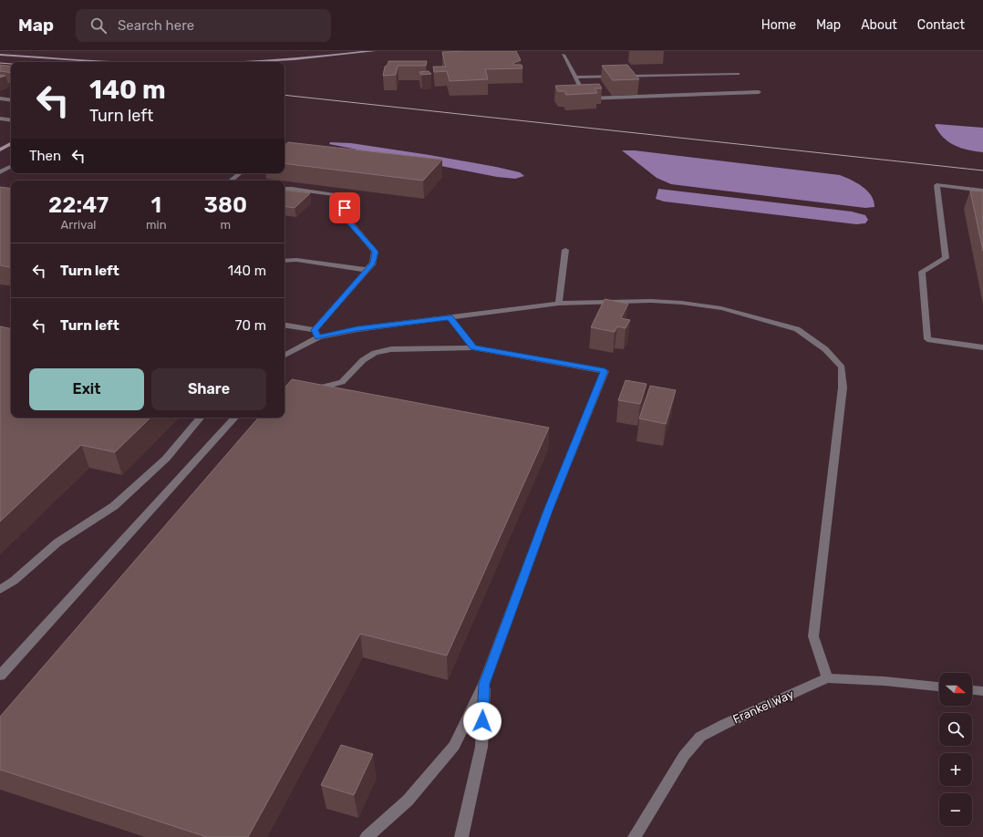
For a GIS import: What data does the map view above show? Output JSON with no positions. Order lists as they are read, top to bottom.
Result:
{
  "streets": {
    "lane": ["Frankel Way"]
  },
  "north": "right",
  "page": {
    "header": "Map",
    "search": "Search here",
    "nav": [
      "Home",
      "Map",
      "About",
      "Contact"
    ],
    "turn": ["140 m", "Turn left"],
    "then": "Then",
    "eta": [
      "22:47",
      "Arrival",
      "1",
      "min",
      "380",
      "m"
    ],
    "list": [
      {
        "name": "Turn left",
        "value": "140 m"
      },
      {
        "name": "Turn left",
        "value": "70 m"
      }
    ],
    "buttons": ["Exit", "Share"],
    "map_buttons": ["+", "−"]
  }
}
